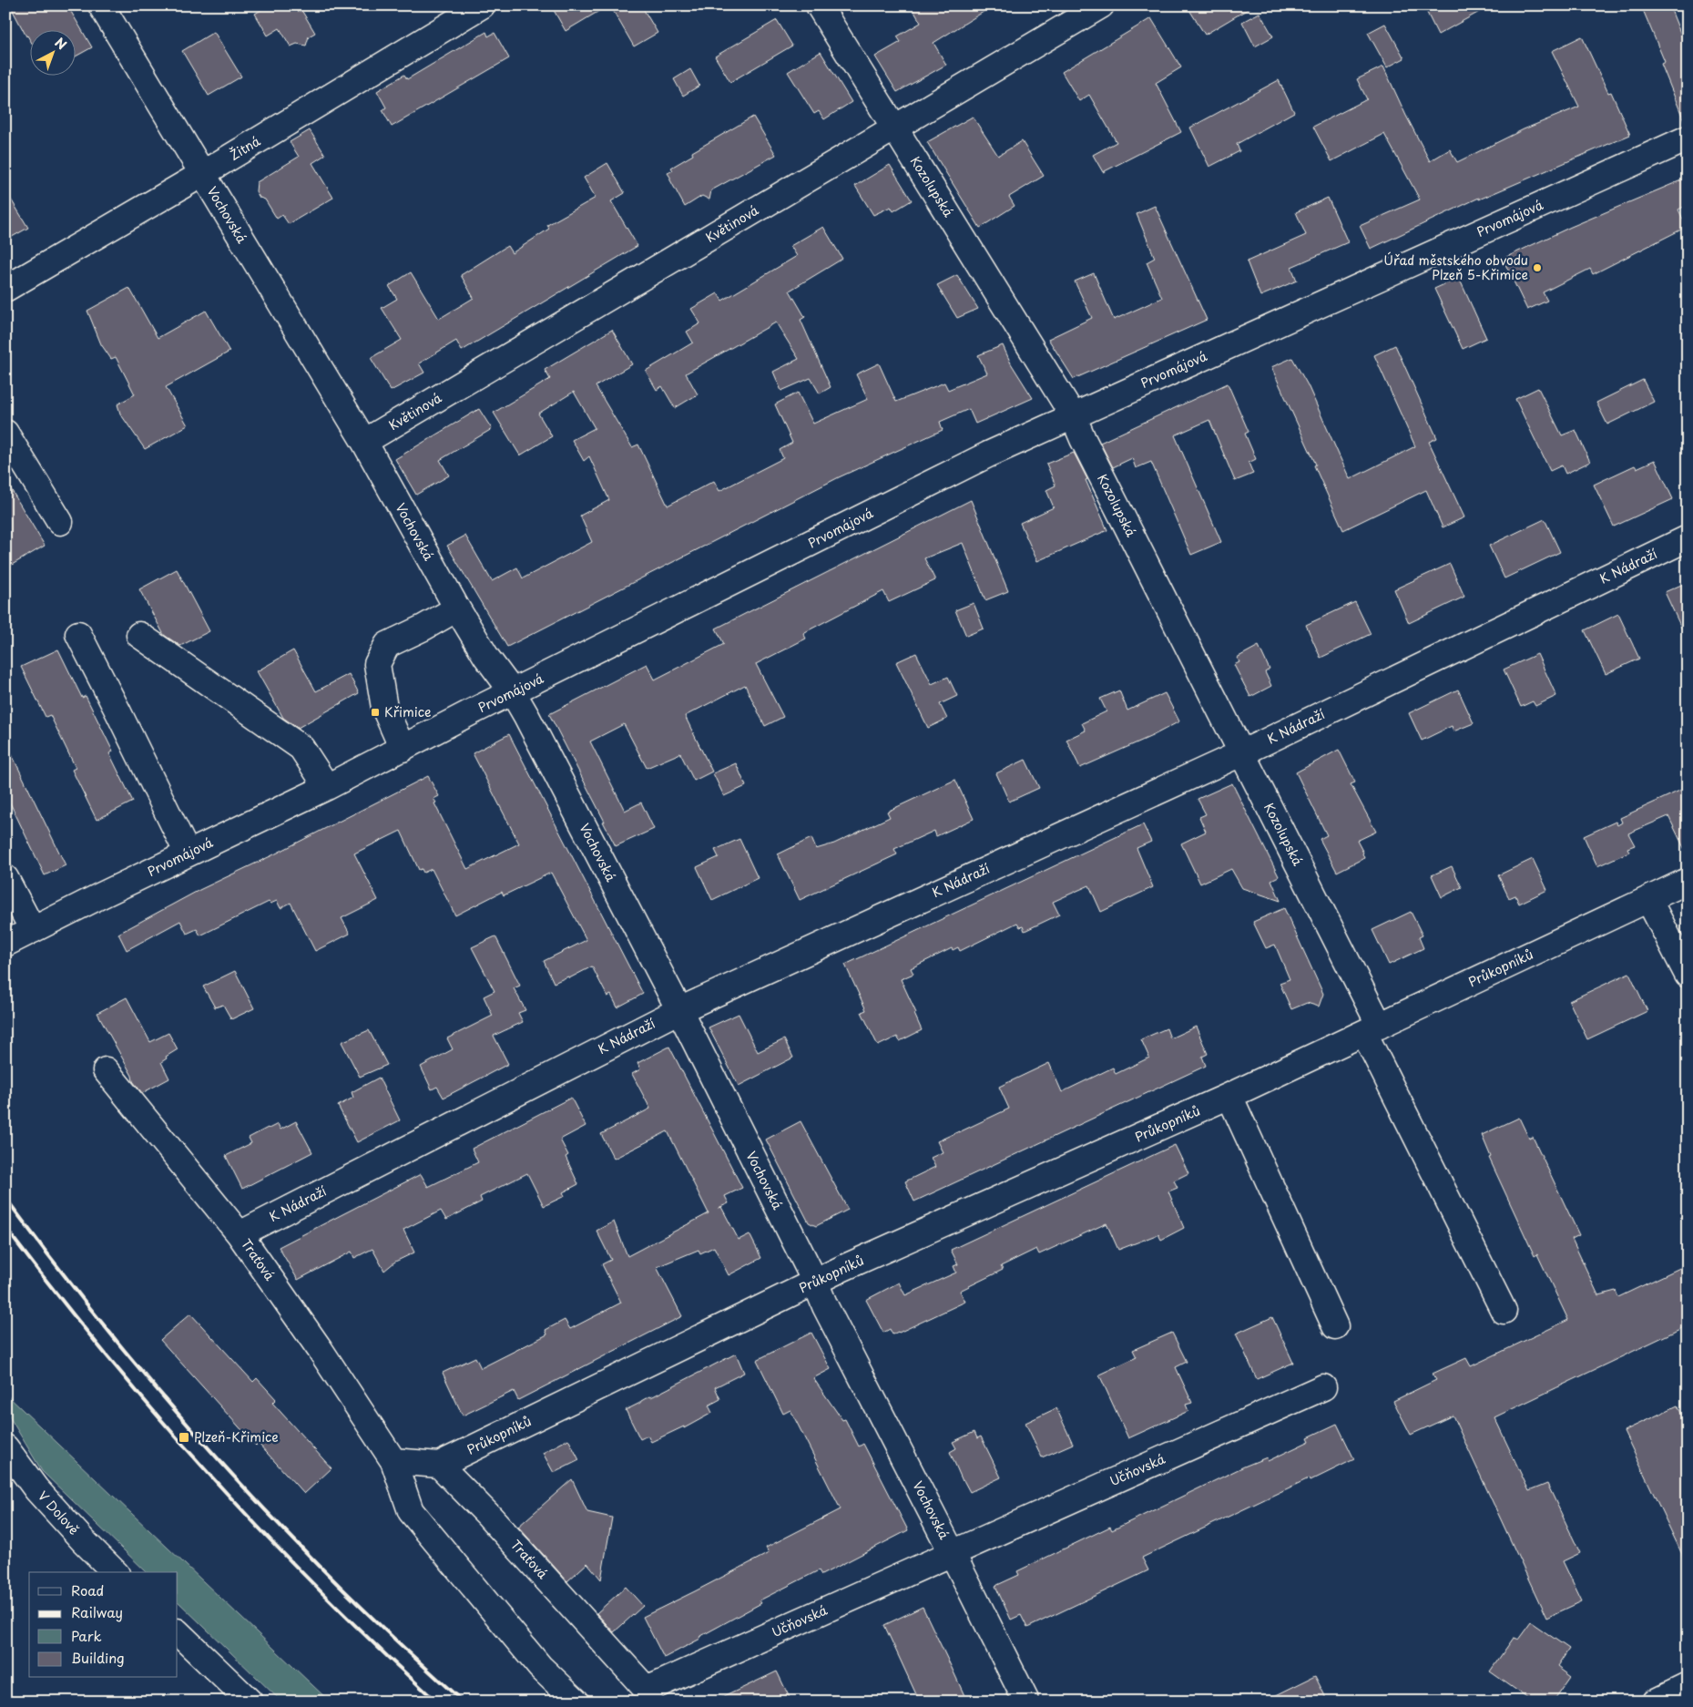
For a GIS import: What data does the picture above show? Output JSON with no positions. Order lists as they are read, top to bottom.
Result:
{
  "streets": {
    "street": [
      "Žitná",
      "Kozolupská",
      "Vochovská",
      "Prvomájová",
      "Květinová",
      "K Nádraží",
      "Průkopníků",
      "Traťová",
      "Učňovská",
      "V Dolově"
    ]
  },
  "crossings": [
    ["Žitná", "Vochovská"],
    ["Kozolupská", "Prvomájová"],
    ["Kozolupská", "Květinová"],
    ["Kozolupská", "K Nádraží"],
    ["Kozolupská", "Průkopníků"],
    ["Vochovská", "Prvomájová"],
    ["Vochovská", "Květinová"],
    ["Vochovská", "K Nádraží"],
    ["Vochovská", "Průkopníků"],
    ["Vochovská", "Učňovská"],
    ["K Nádraží", "Traťová"],
    ["Průkopníků", "Traťová"],
    ["Traťová", "Učňovská"]
  ],
  "places": {
    "other": ["Úřad městského obvodu Plzeň 5-Křimice"],
    "transit": ["Křimice", "Plzeň-Křimice"]
  },
  "legend": [
    "Road",
    "Railway",
    "Park",
    "Building"
  ],
  "north": "top right"
}
